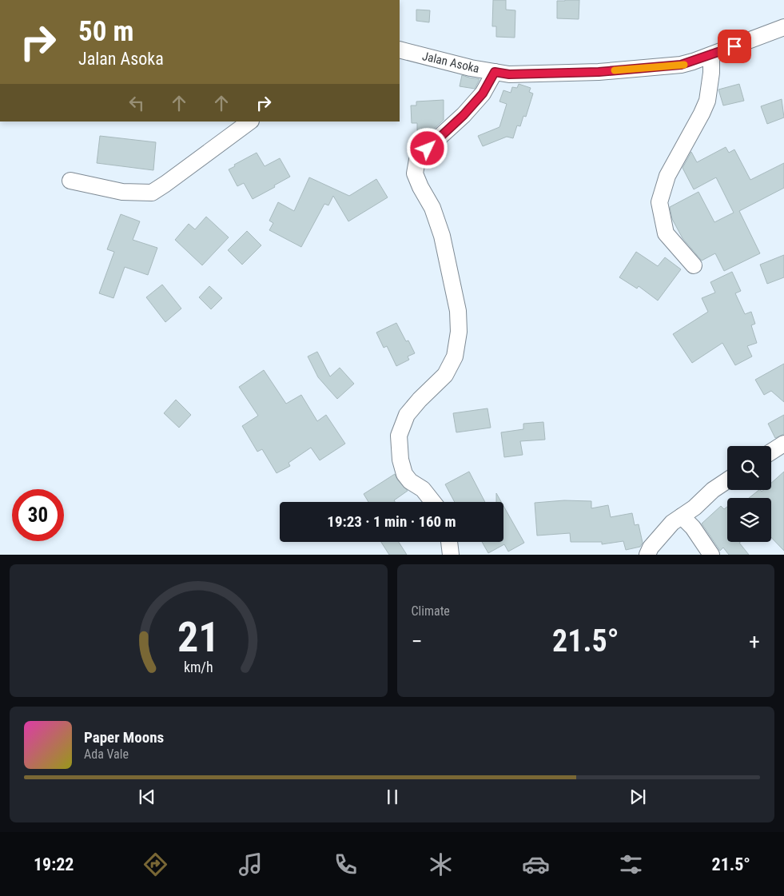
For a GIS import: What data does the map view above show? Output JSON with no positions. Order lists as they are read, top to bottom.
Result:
{
  "streets": {
    "street": ["Jalan Asoka"]
  },
  "page": {
    "turn": ["50 m", "Jalan Asoka"],
    "limit": "30",
    "trip": "19:23 · 1 min · 160 m",
    "tile": "Climate",
    "heat": ["−", "21.5°", "+"],
    "song": ["Paper Moons", "Ada Vale"],
    "tabs": ["19:22", "21.5°"],
    "gauge": ["21", "km/h"]
  }
}
